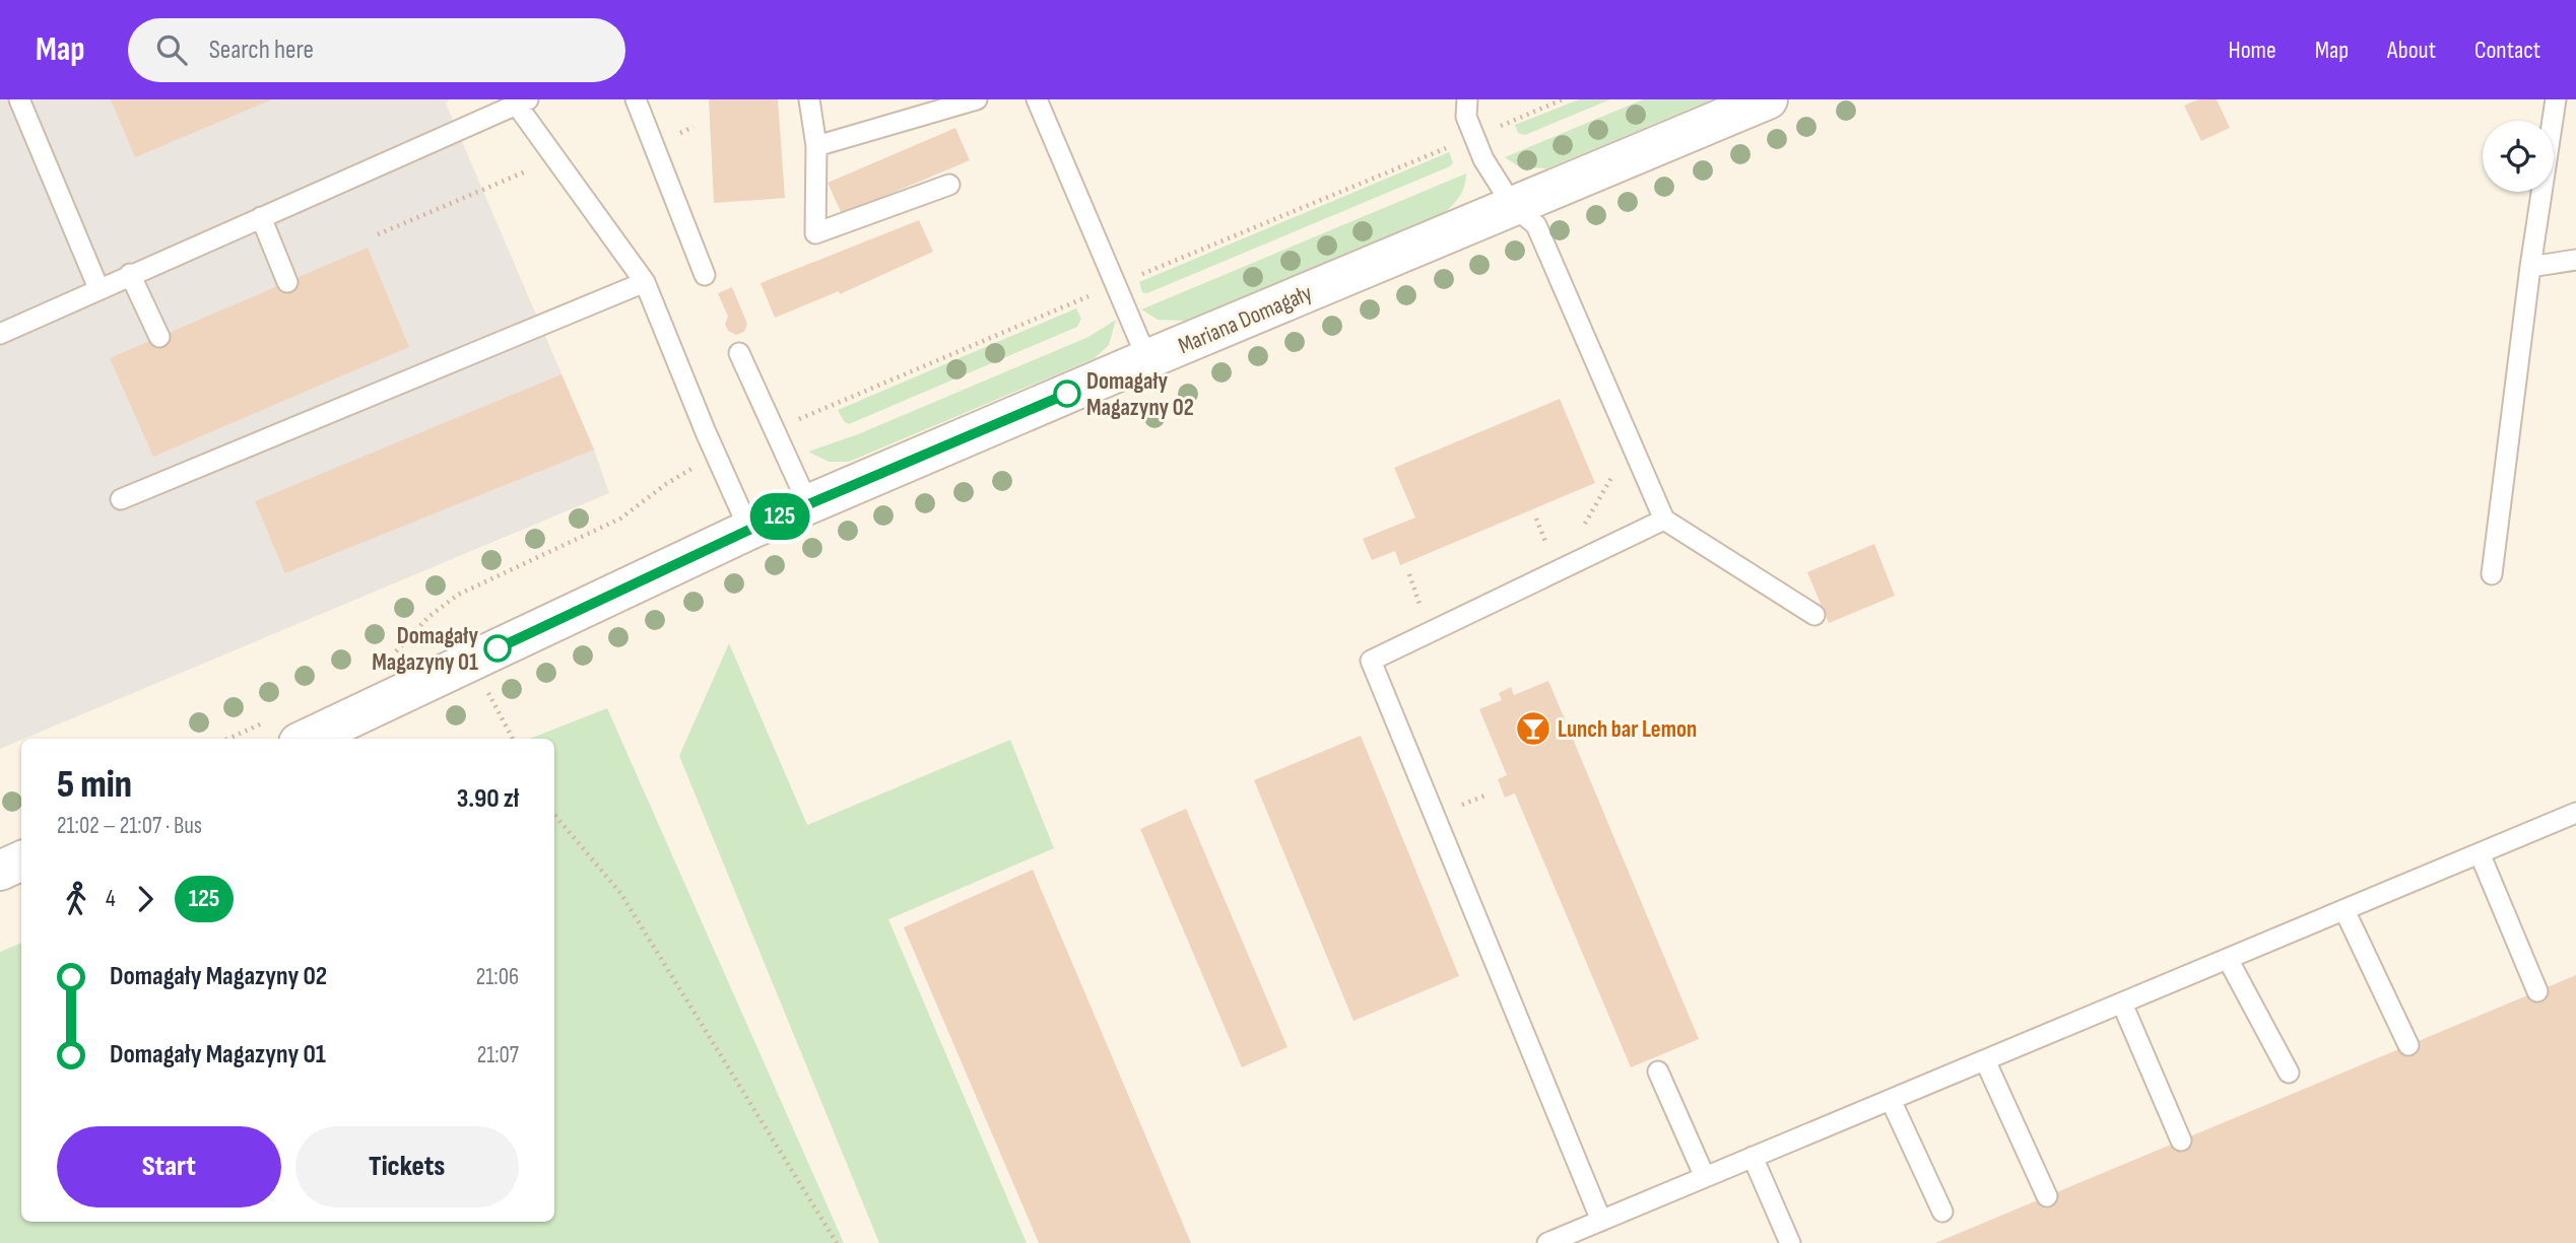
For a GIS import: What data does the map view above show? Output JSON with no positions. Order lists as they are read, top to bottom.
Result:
{
  "streets": {
    "street": ["Mariana Domagały"]
  },
  "places": {
    "other": ["Domagały Magazyny 02", "Domagały Magazyny 01"],
    "bar": ["Lunch bar Lemon"]
  },
  "lines": ["bus line 125"],
  "page": {
    "header": "Map",
    "search": "Search here",
    "nav": [
      "Home",
      "Map",
      "About",
      "Contact"
    ],
    "on_map": "125",
    "heading": ["5 min", "21:02 – 21:07 · Bus", "3.90 zł"],
    "legs": ["4", "125"],
    "list": [
      {
        "name": "Domagały Magazyny 02",
        "value": "21:06"
      },
      {
        "name": "Domagały Magazyny 01",
        "value": "21:07"
      }
    ],
    "buttons": ["Start", "Tickets"]
  }
}
